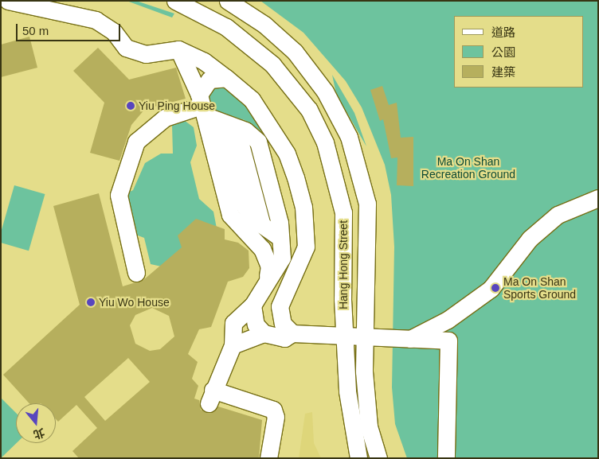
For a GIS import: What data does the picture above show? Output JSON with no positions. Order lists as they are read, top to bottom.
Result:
{
  "streets": {
    "street": ["Hang Hong Street"]
  },
  "parks": ["Ma On Shan Recreation Ground"],
  "places": ["Yiu Ping House", "Ma On Shan Sports Ground", "Yiu Wo House"],
  "legend": ["道路", "公園", "建築"],
  "scale_bar": "50 m",
  "north": "bottom"
}
